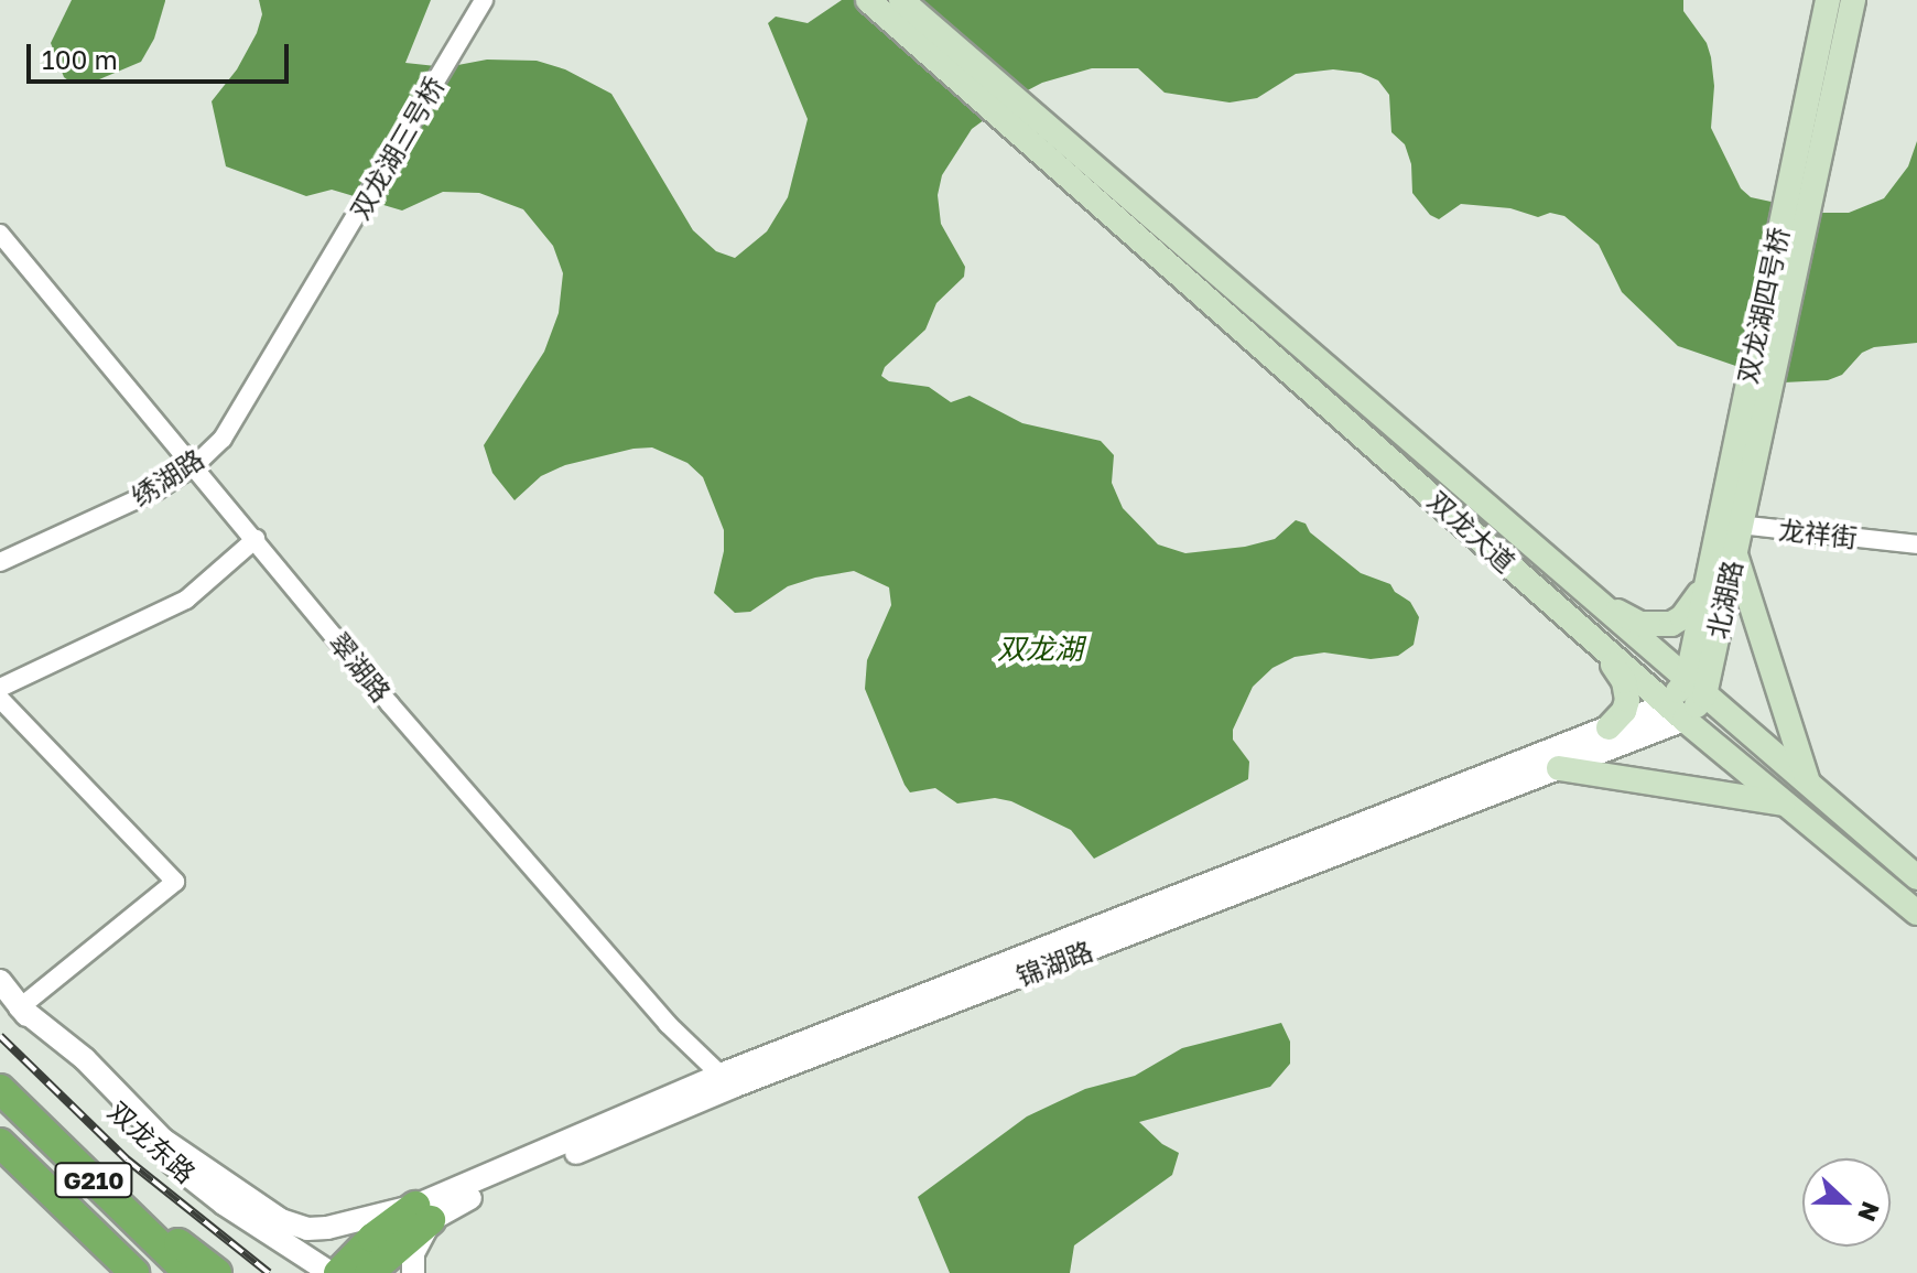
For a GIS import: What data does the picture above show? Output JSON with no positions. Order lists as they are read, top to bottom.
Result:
{
  "streets": {
    "highway": ["G210"],
    "main road": ["双龙湖四号桥", "双龙大道", "北湖路"],
    "street": [
      "双龙湖三号桥",
      "绣湖路",
      "龙祥街",
      "翠湖路",
      "锦湖路",
      "双龙东路"
    ]
  },
  "crossings": [
    ["双龙湖三号桥", "绣湖路"],
    ["双龙湖四号桥", "北湖路"],
    ["绣湖路", "翠湖路"],
    ["双龙大道", "北湖路"],
    ["双龙大道", "锦湖路"],
    ["龙祥街", "北湖路"],
    ["北湖路", "锦湖路"],
    ["翠湖路", "锦湖路"],
    ["锦湖路", "双龙东路"]
  ],
  "water": ["双龙湖"],
  "scale_bar": "100 m",
  "north": "right"
}
